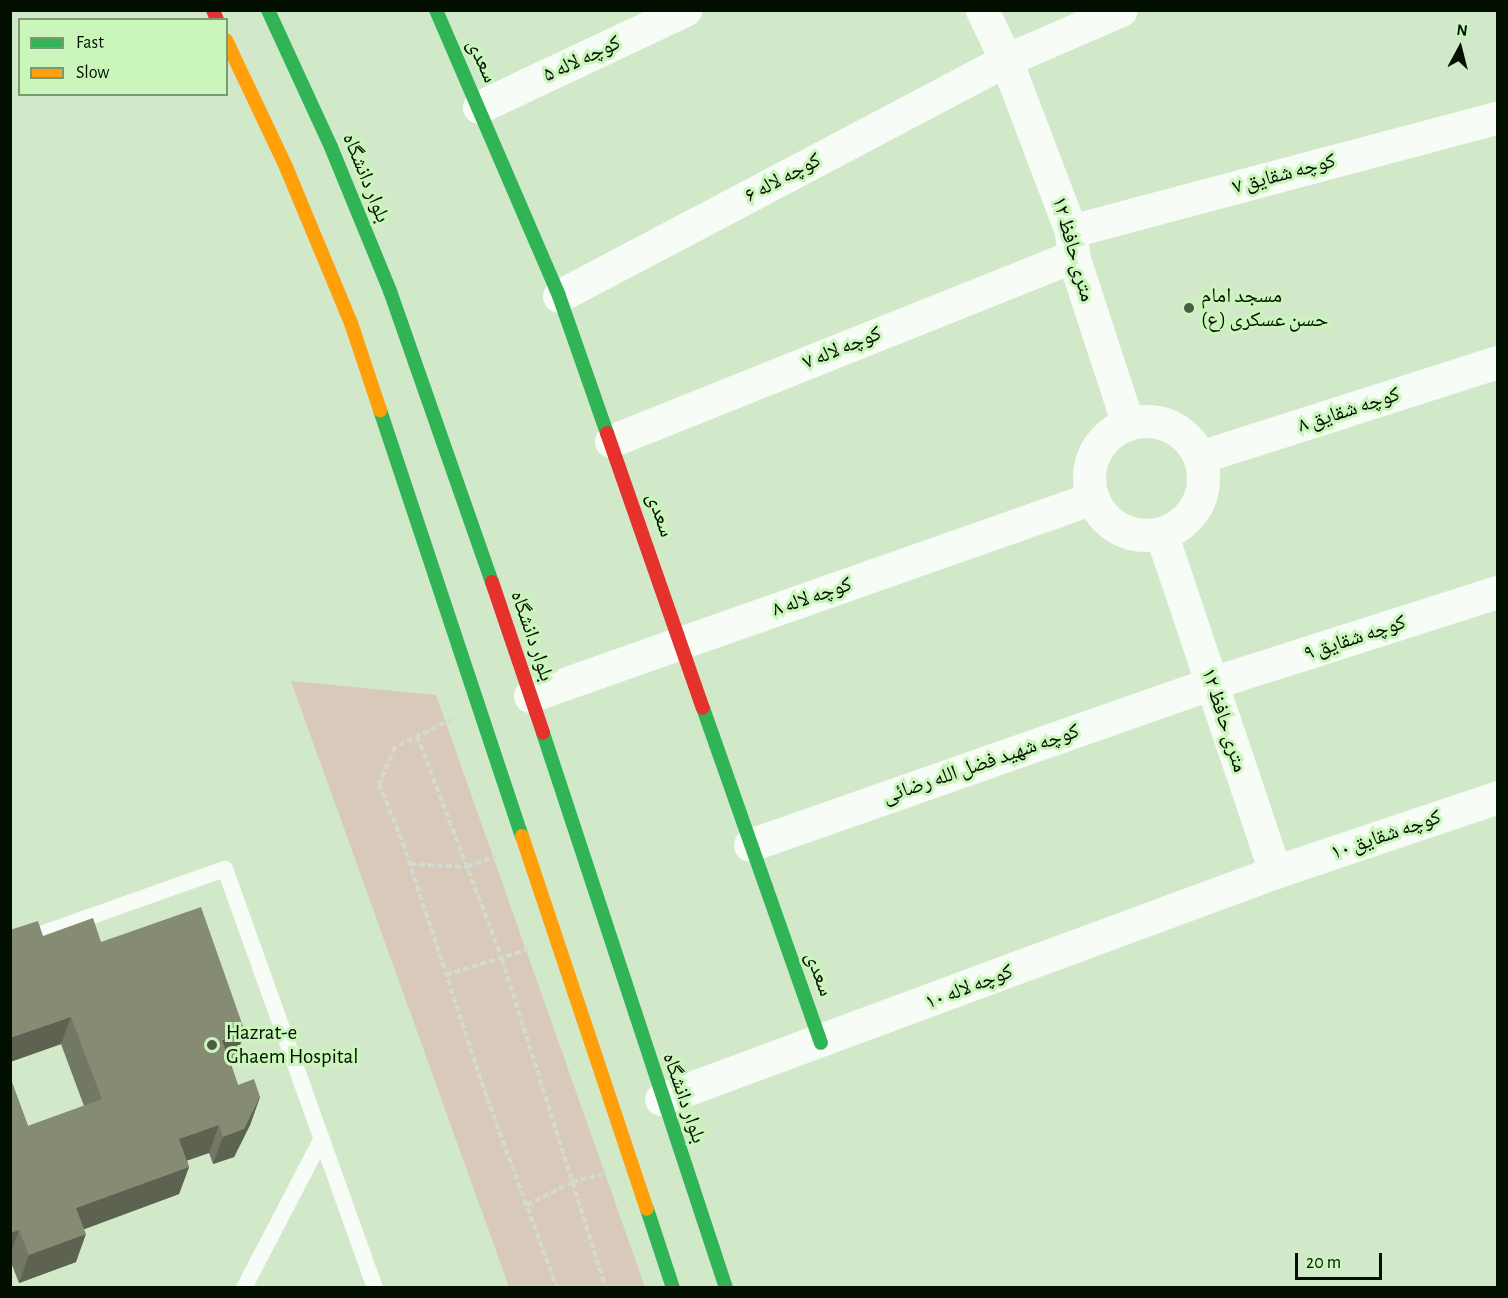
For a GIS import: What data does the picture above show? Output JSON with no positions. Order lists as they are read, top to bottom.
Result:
{
  "streets": {
    "street": [
      "کوچه لاله ۵",
      "سعدی",
      "کوچه شقایق ۷",
      "بلوار دانشگاه",
      "کوچه لاله ۶",
      "۱۲ متری حافظ",
      "کوچه لاله ۷",
      "کوچه شقایق ۸",
      "کوچه لاله ۸",
      "کوچه شقایق ۹",
      "کوچه شهید فضل الله رضائی",
      "کوچه شقایق ۱۰",
      "کوچه لاله ۱۰"
    ]
  },
  "crossings": [
    ["کوچه لاله ۵", "سعدی"],
    ["سعدی", "کوچه لاله ۶"],
    ["سعدی", "کوچه لاله ۷"],
    ["سعدی", "کوچه لاله ۸"],
    ["سعدی", "کوچه شهید فضل الله رضائی"],
    ["سعدی", "کوچه لاله ۱۰"],
    ["کوچه شقایق ۷", "۱۲ متری حافظ"],
    ["کوچه شقایق ۷", "کوچه لاله ۷"],
    ["بلوار دانشگاه", "کوچه لاله ۸"],
    ["بلوار دانشگاه", "کوچه لاله ۱۰"],
    ["کوچه لاله ۶", "۱۲ متری حافظ"],
    ["۱۲ متری حافظ", "کوچه لاله ۷"],
    ["۱۲ متری حافظ", "کوچه شقایق ۸"],
    ["۱۲ متری حافظ", "کوچه لاله ۸"],
    ["۱۲ متری حافظ", "کوچه شقایق ۹"],
    ["۱۲ متری حافظ", "کوچه شهید فضل الله رضائی"],
    ["۱۲ متری حافظ", "کوچه شقایق ۱۰"],
    ["۱۲ متری حافظ", "کوچه لاله ۱۰"],
    ["کوچه شقایق ۸", "کوچه لاله ۸"],
    ["کوچه شقایق ۹", "کوچه شهید فضل الله رضائی"],
    ["کوچه شقایق ۱۰", "کوچه لاله ۱۰"]
  ],
  "places": ["مسجد امام حسن عسکری (ع)", "Hazrat-e Ghaem Hospital"],
  "legend": ["Fast", "Slow"],
  "scale_bar": "20 m",
  "north": "top"
}
